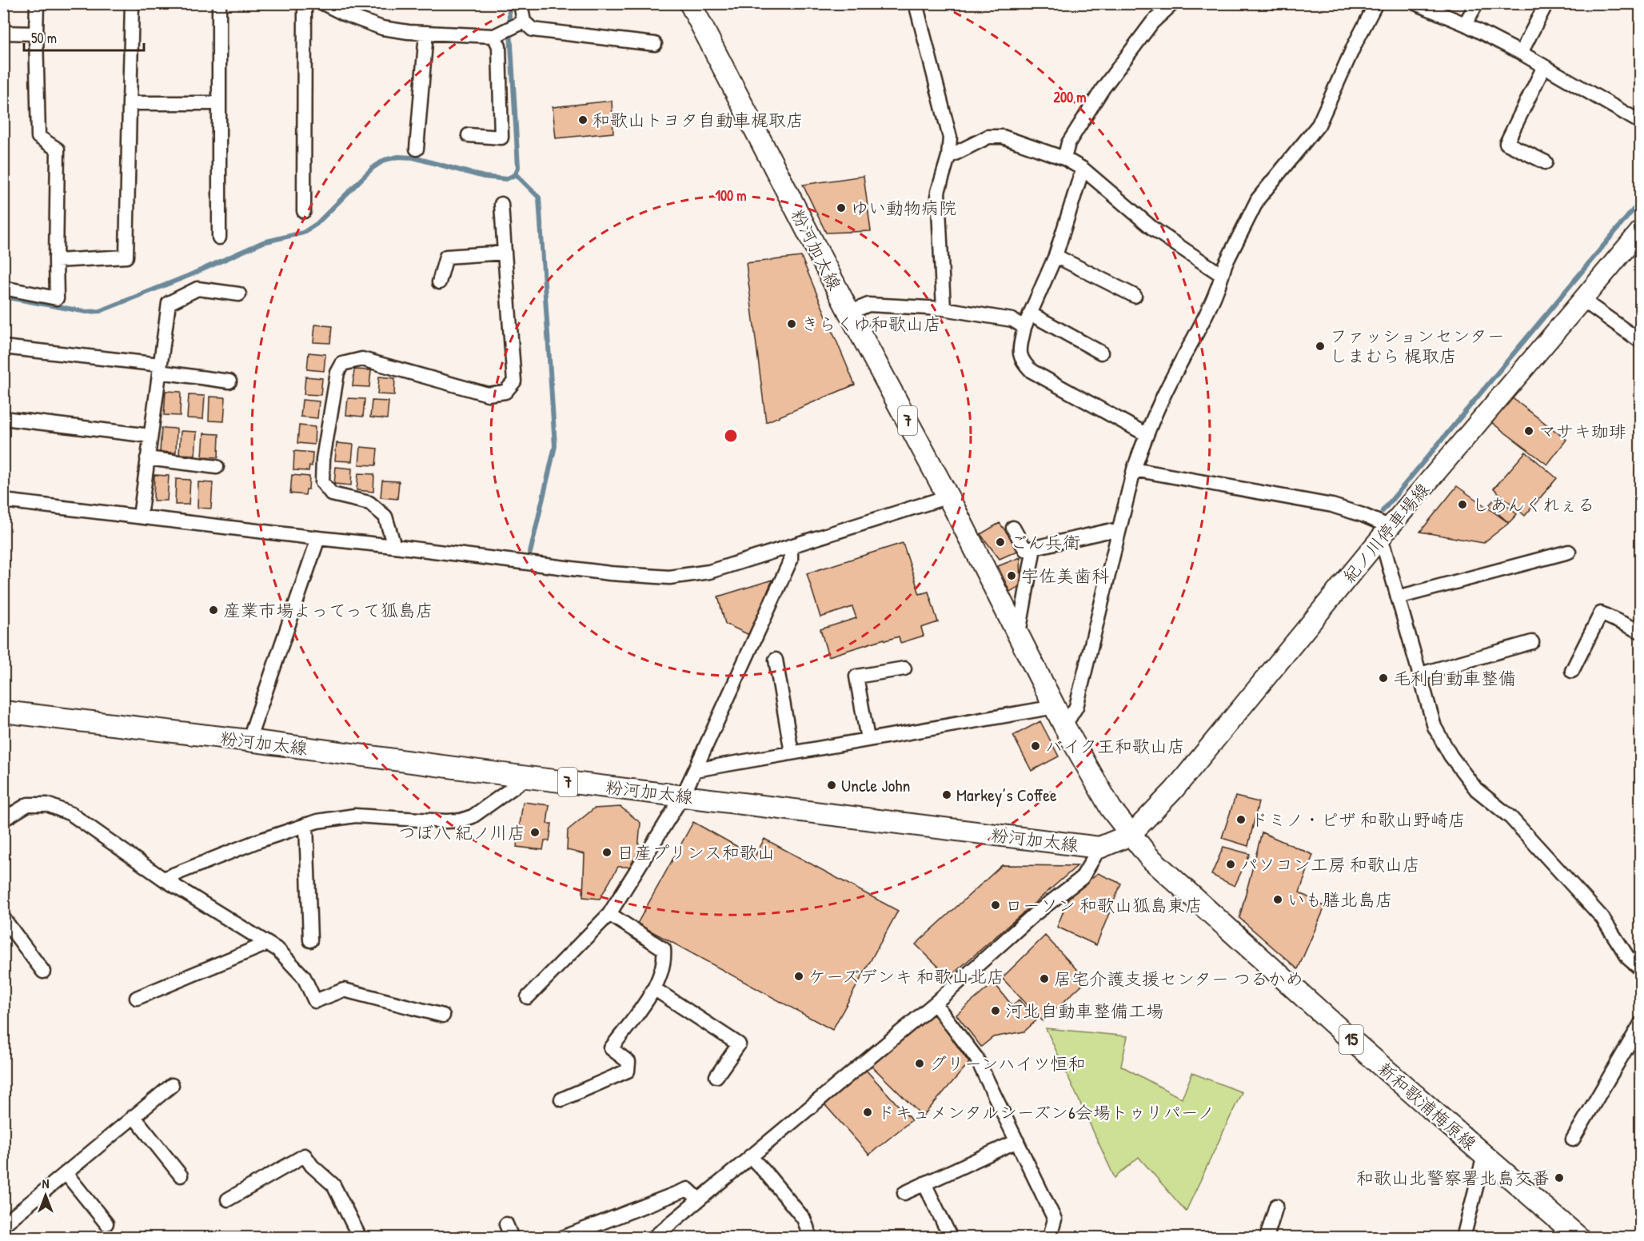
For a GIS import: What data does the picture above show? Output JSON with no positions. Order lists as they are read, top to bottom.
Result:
{
  "streets": {
    "main road": [
      "粉河加太線",
      "7",
      "紀ノ川停車場線",
      "15",
      "新和歌浦梅原線"
    ]
  },
  "crossings": [
    ["粉河加太線", "紀ノ川停車場線"],
    ["粉河加太線", "新和歌浦梅原線"],
    ["紀ノ川停車場線", "新和歌浦梅原線"]
  ],
  "places": [
    "和歌山トヨタ自動車梶取店",
    "ゆい動物病院",
    "きらくゆ和歌山店",
    "ファッションセンター しまむら 梶取店",
    "マサキ珈琲",
    "しあんくれぇる",
    "ごん兵衛",
    "宇佐美歯科",
    "産業市場よってって狐島店",
    "毛利自動車整備",
    "バイク王和歌山店",
    "Uncle John",
    "Markey’s Coffee",
    "ドミノ・ピザ 和歌山野崎店",
    "つぼ八 紀ノ川店",
    "日産プリンス和歌山",
    "パソコン工房 和歌山店",
    "いも膳北島店",
    "ローソン 和歌山狐島東店",
    "ケーズデンキ 和歌山北店",
    "居宅介護支援センター つるかめ",
    "河北自動車整備工場",
    "グリーンハイツ恒和",
    "ドキュメンタルシーズン6会場トゥリパーノ",
    "和歌山北警察署北島交番"
  ],
  "scale_bar": "50 m",
  "north": "top",
  "rings": ["200 m", "100 m"]
}
